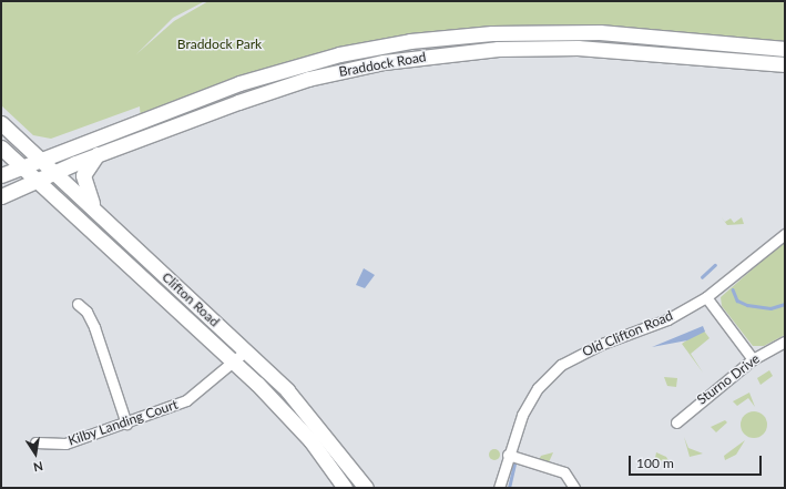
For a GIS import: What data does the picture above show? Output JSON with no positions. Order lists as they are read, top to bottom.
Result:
{
  "streets": {
    "main road": ["Braddock Road", "Clifton Road"],
    "street": ["Old Clifton Road", "Sturno Drive", "Kilby Landing Court"]
  },
  "crossings": [
    ["Braddock Road", "Clifton Road"],
    ["Clifton Road", "Kilby Landing Court"]
  ],
  "parks": ["Braddock Park"],
  "scale_bar": "100 m",
  "north": "bottom"
}
